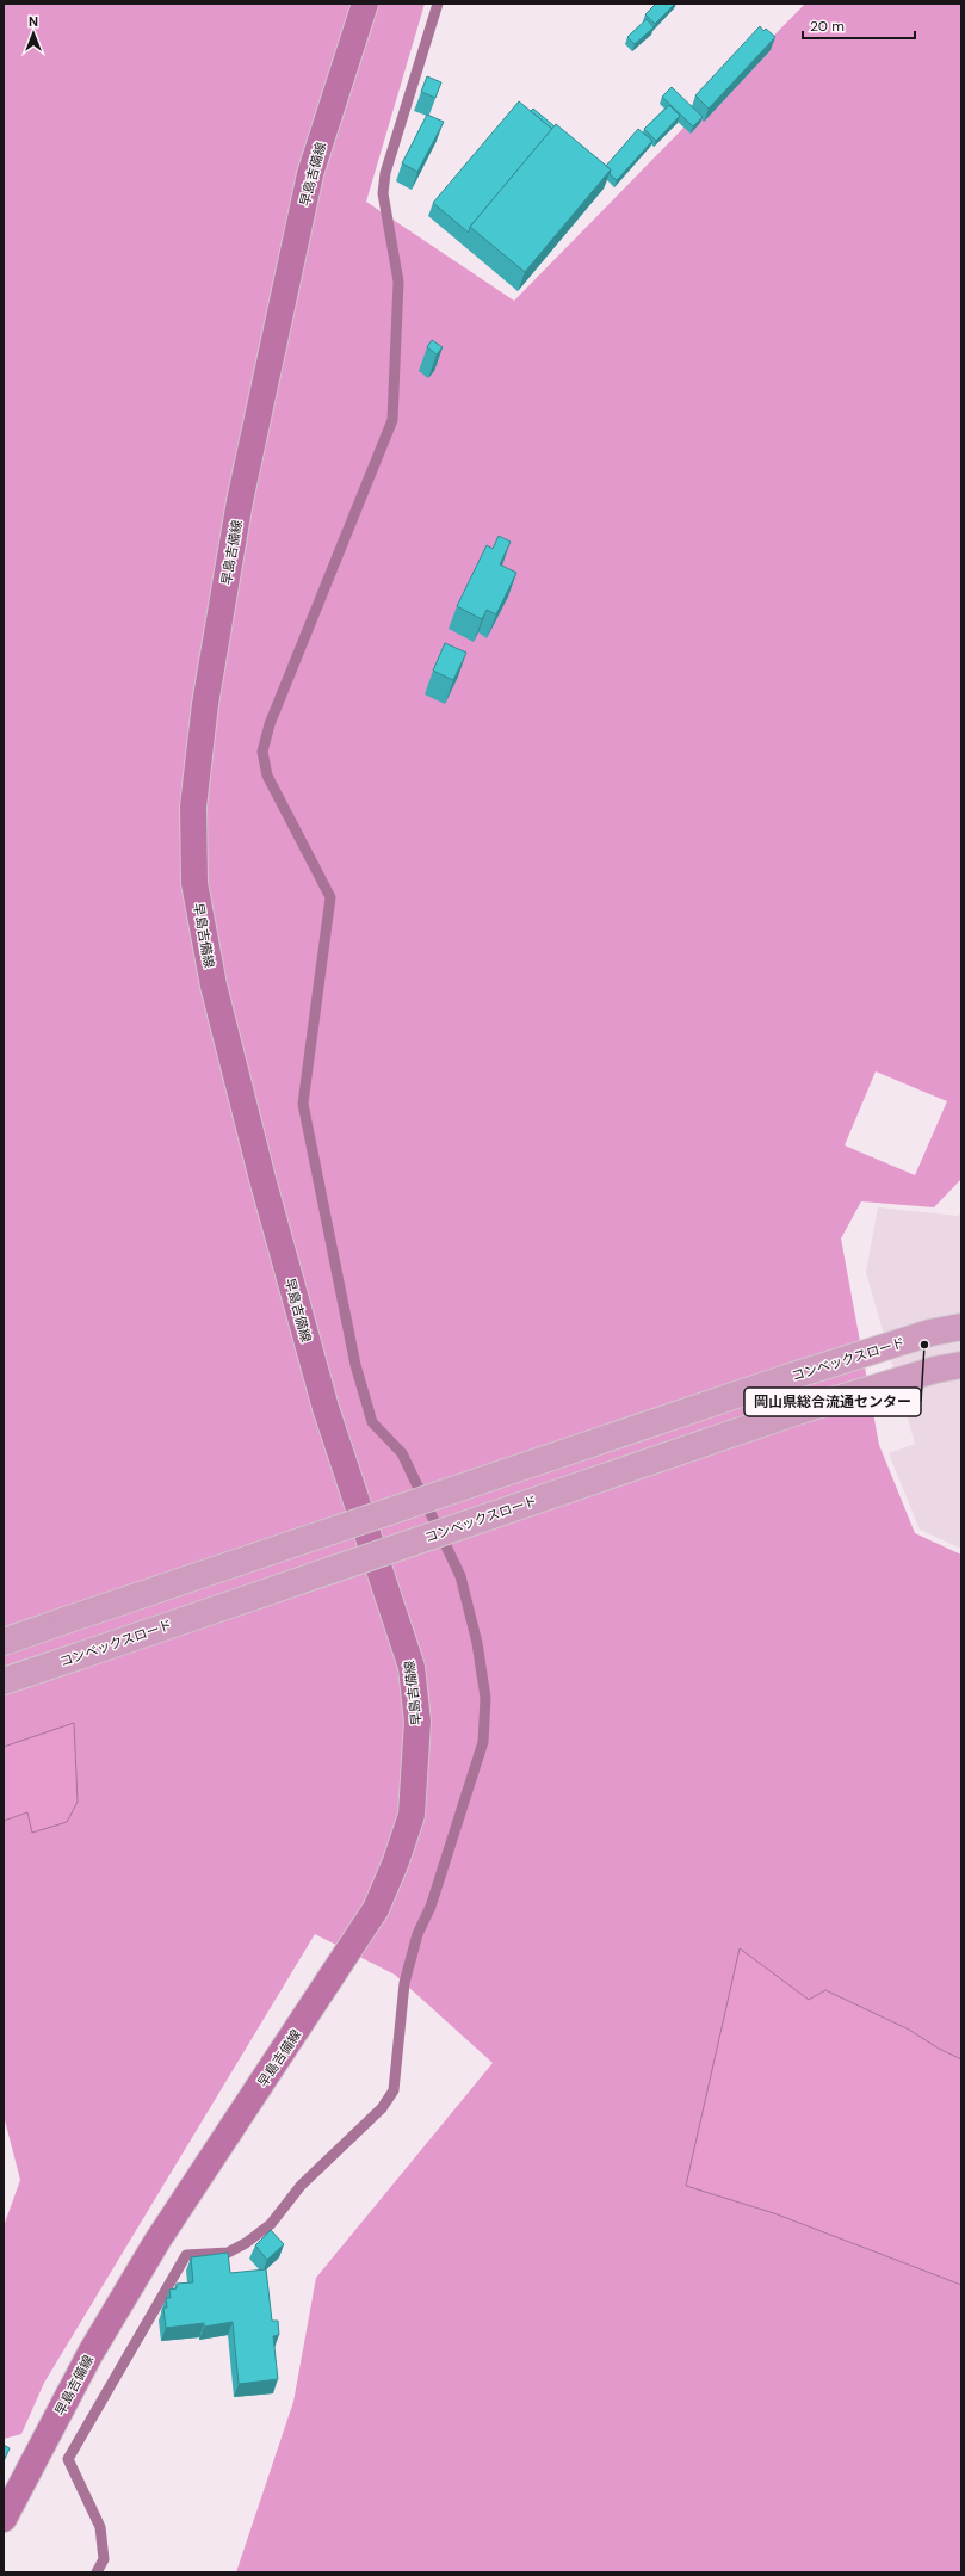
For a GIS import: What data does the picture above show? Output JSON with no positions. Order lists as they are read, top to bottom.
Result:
{
  "streets": {
    "main road": ["早島吉備線"],
    "street": ["コンベックスロード"]
  },
  "places": ["岡山県総合流通センター"],
  "scale_bar": "20 m",
  "north": "top"
}
